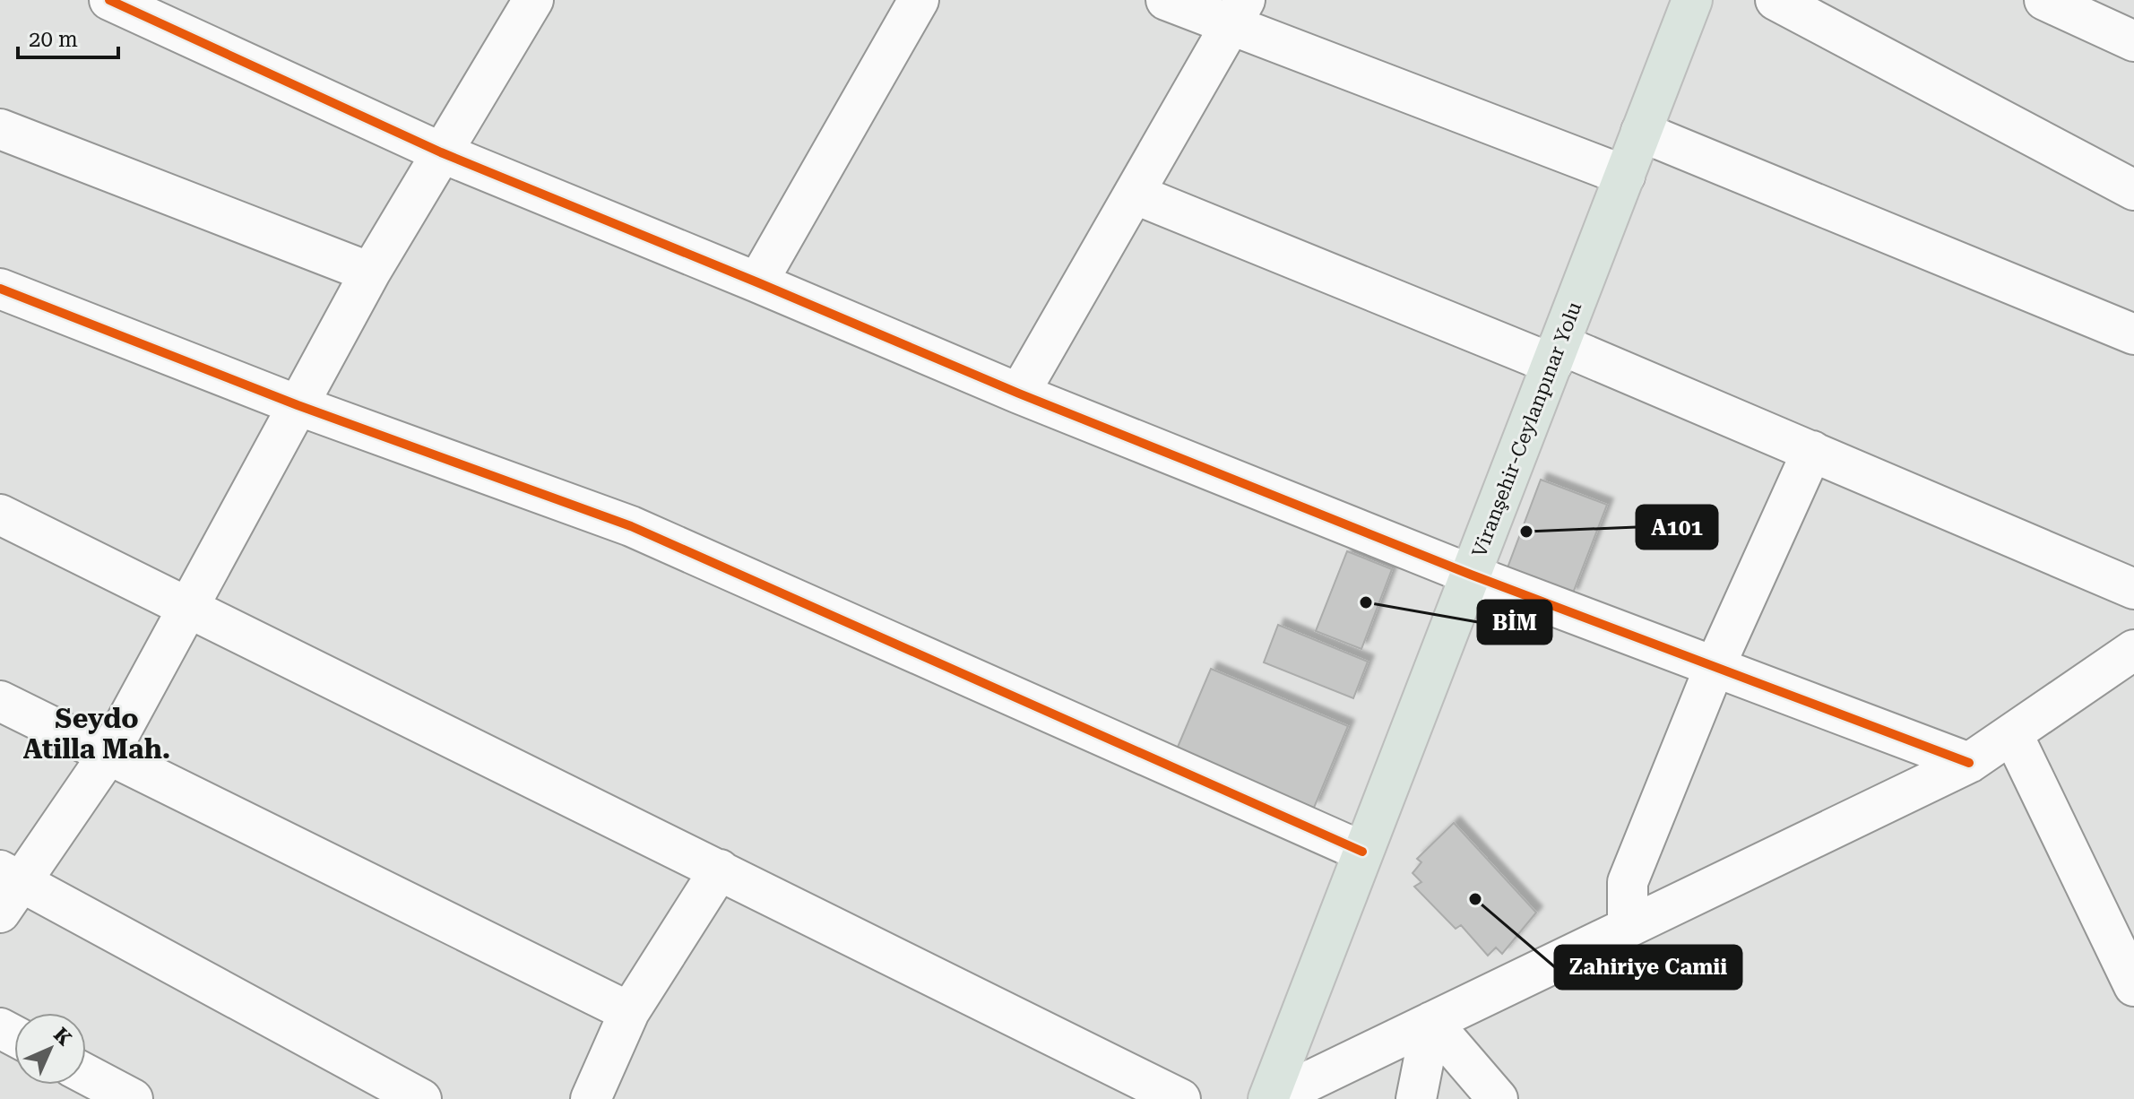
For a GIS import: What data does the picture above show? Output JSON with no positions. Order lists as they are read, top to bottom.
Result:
{
  "streets": {
    "main road": ["Viranşehir-Ceylanpınar Yolu"]
  },
  "districts": ["Seydo Atilla Mah."],
  "places": ["A101", "BİM", "Zahiriye Camii"],
  "scale_bar": "20 m",
  "north": "top right"
}
